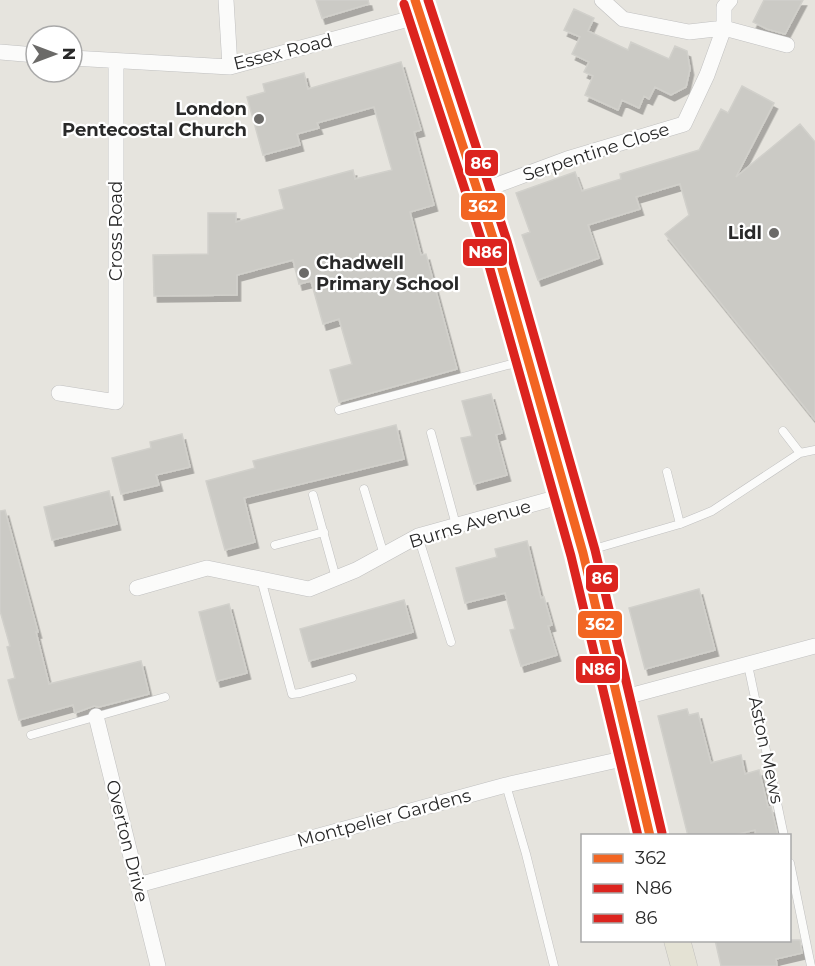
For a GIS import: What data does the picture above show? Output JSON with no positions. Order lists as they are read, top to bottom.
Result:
{
  "streets": {
    "street": [
      "Essex Road",
      "Serpentine Close",
      "Cross Road",
      "Burns Avenue",
      "Montpelier Gardens",
      "Overton Drive"
    ],
    "lane": ["Aston Mews"]
  },
  "crossings": [
    ["Essex Road", "Cross Road"],
    ["Montpelier Gardens", "Overton Drive"]
  ],
  "places": ["London Pentecostal Church", "Lidl", "Chadwell Primary School"],
  "lines": ["transit line 362", "transit line 86", "transit line N86"],
  "legend": ["362", "N86", "86"],
  "north": "right"
}
